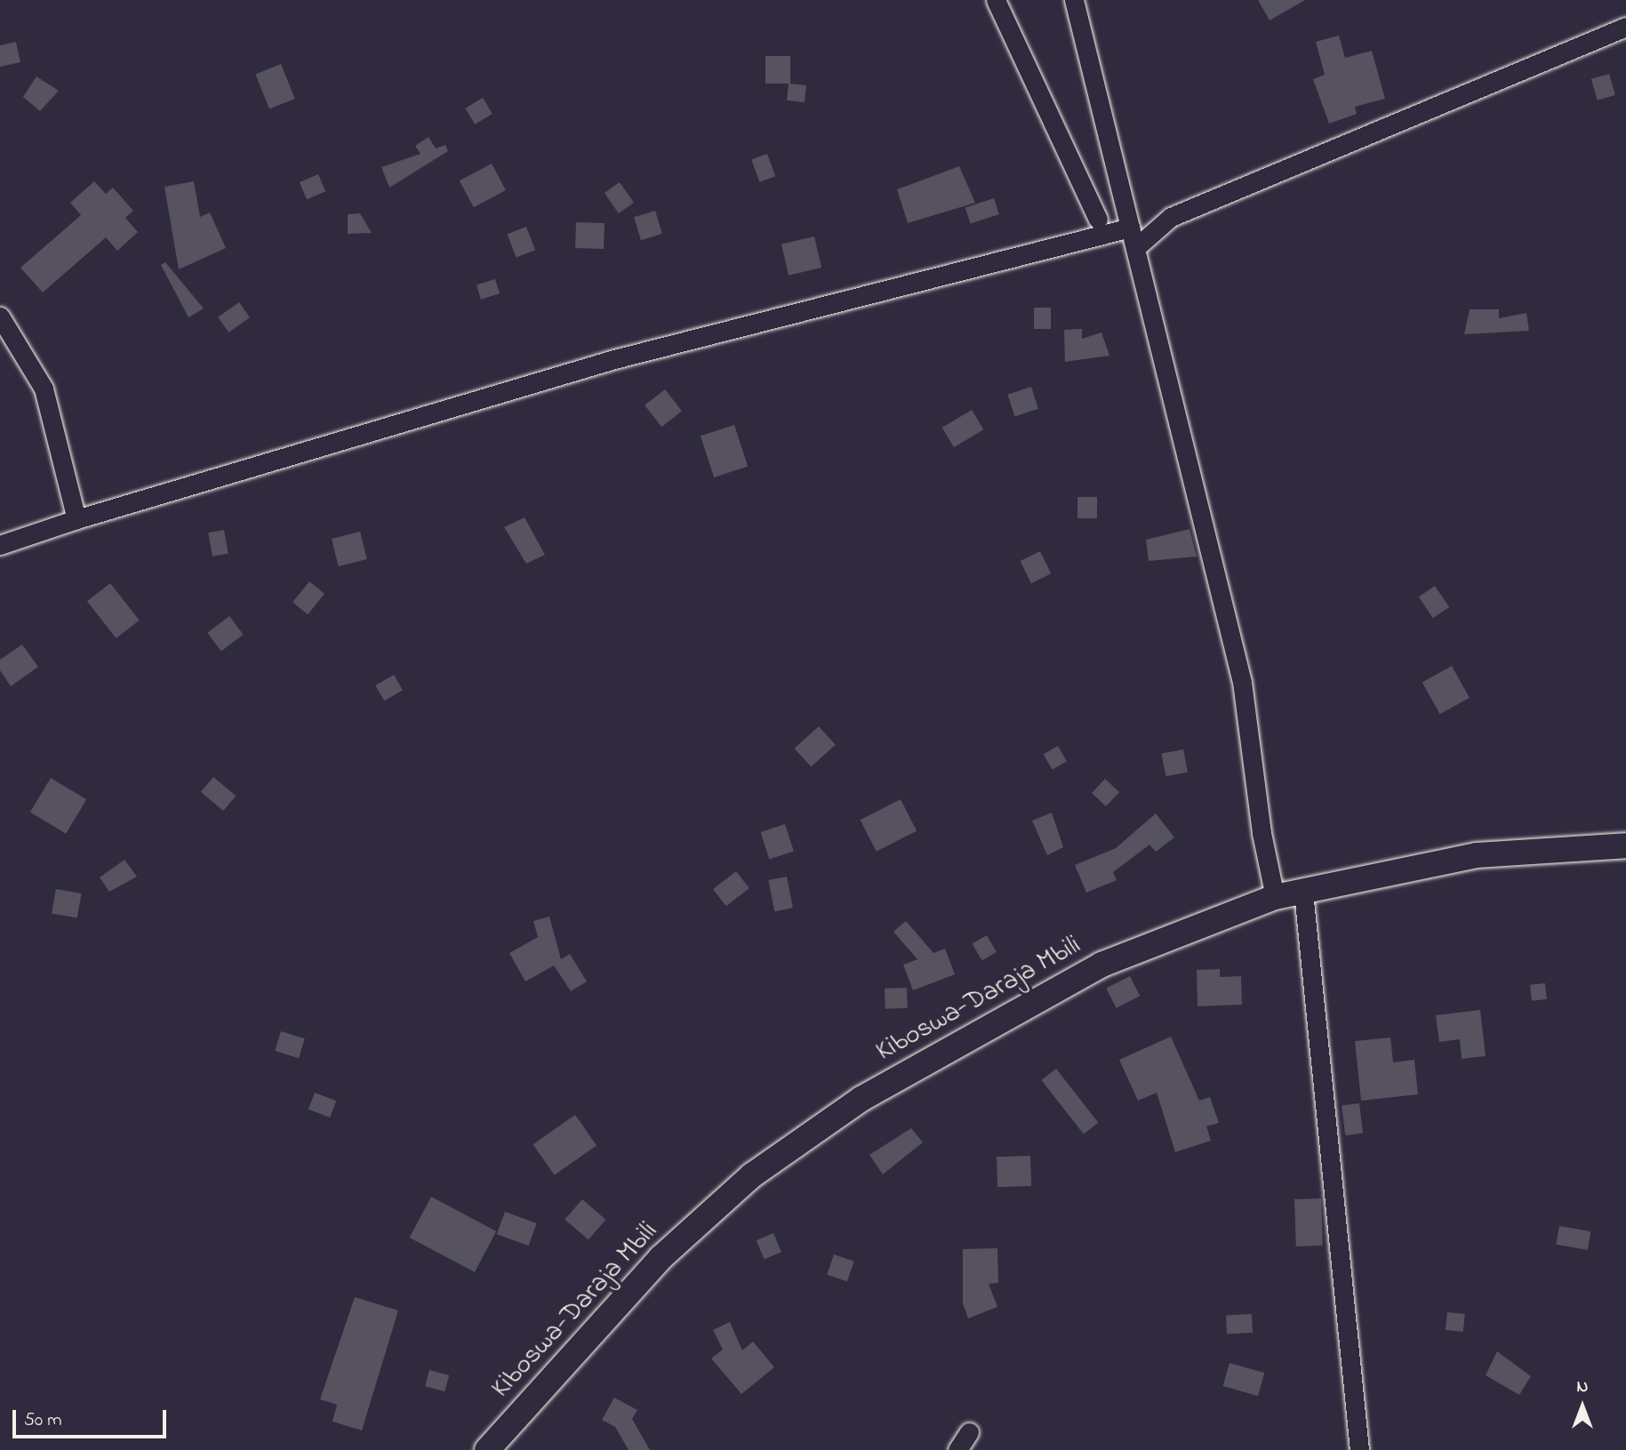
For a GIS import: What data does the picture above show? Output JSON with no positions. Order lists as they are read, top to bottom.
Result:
{
  "streets": {
    "main road": ["Kiboswa-Daraja Mbili"]
  },
  "scale_bar": "50 m",
  "north": "top"
}
